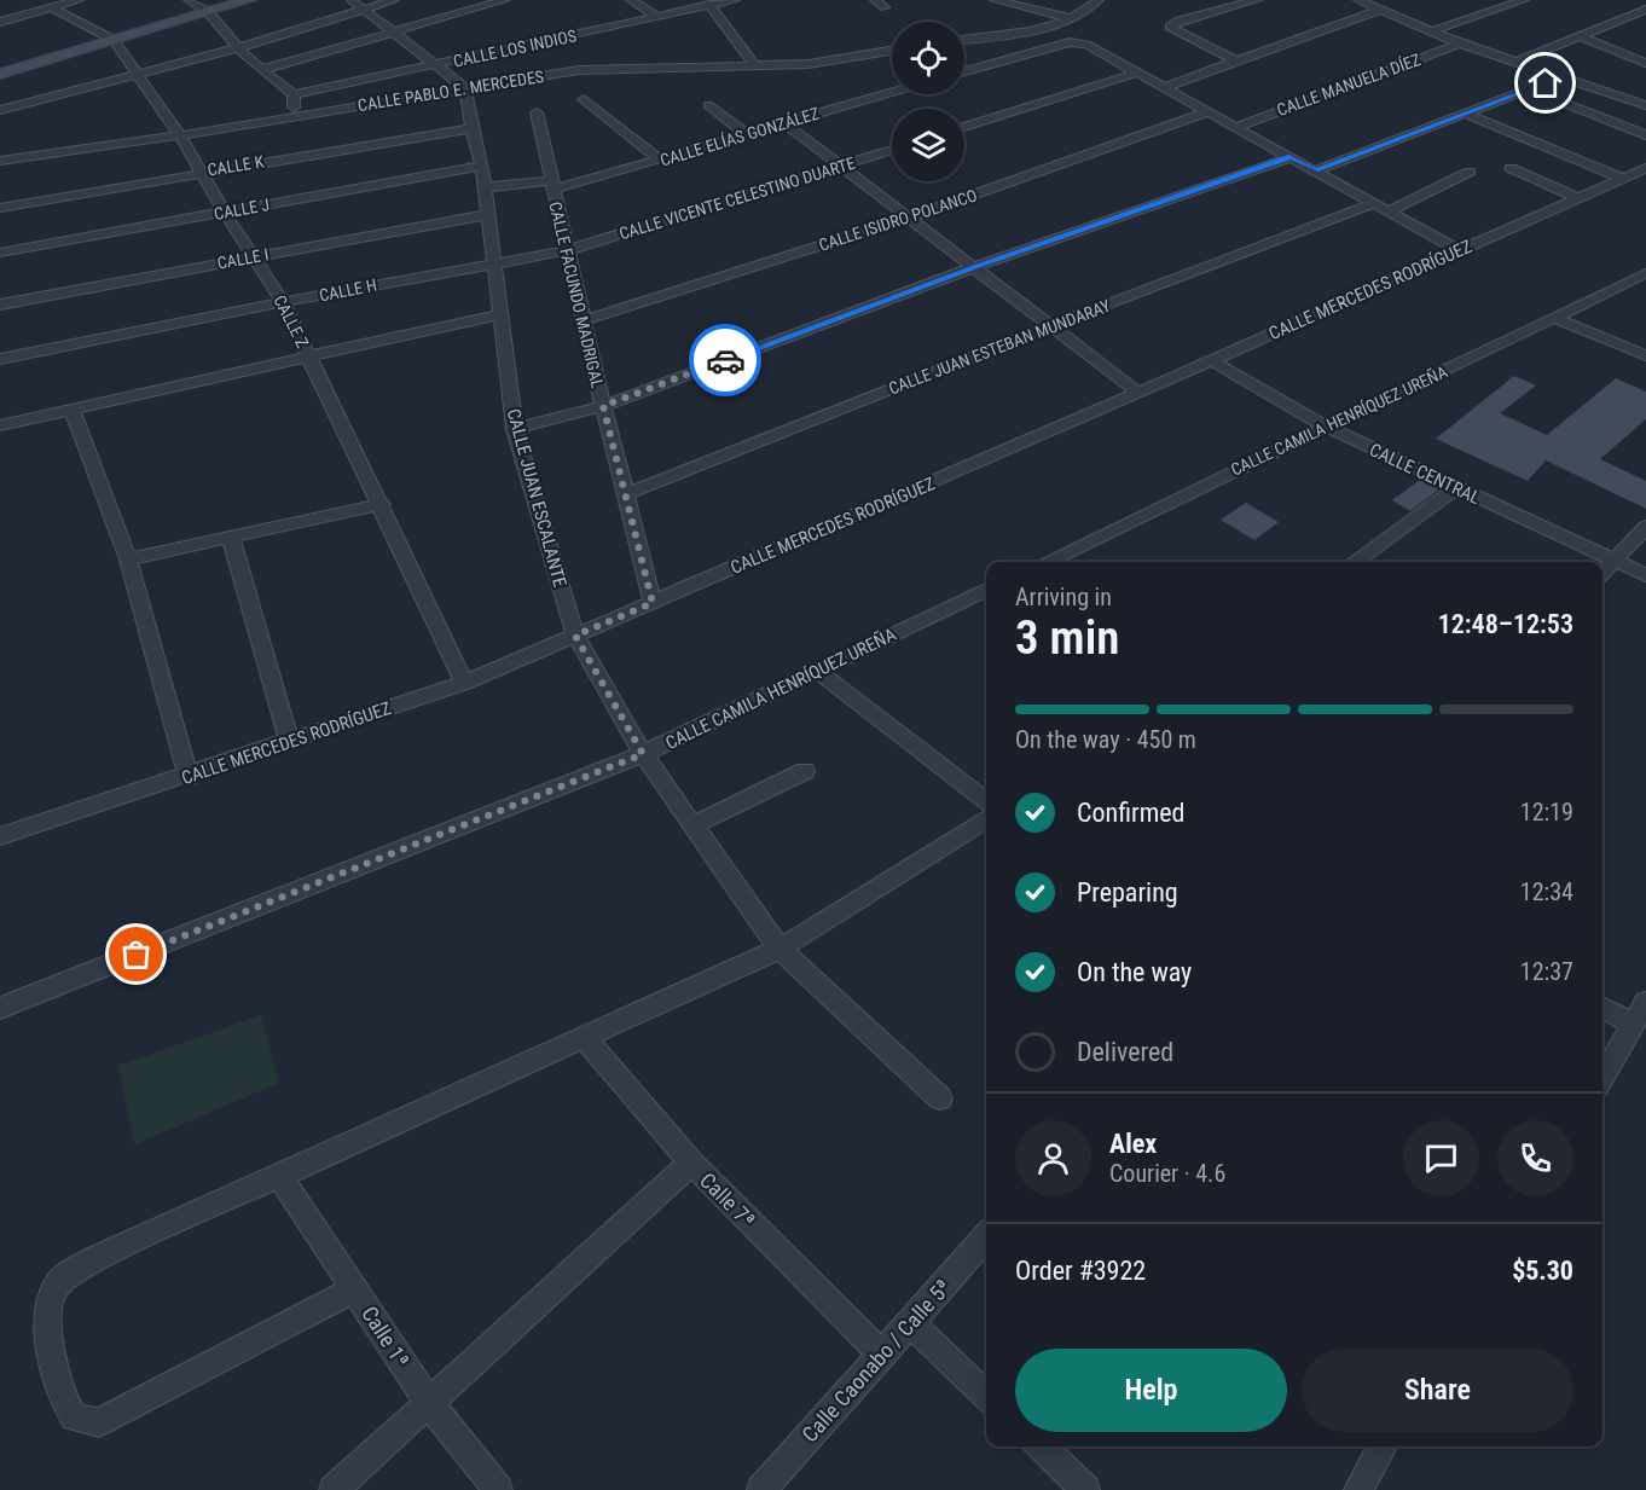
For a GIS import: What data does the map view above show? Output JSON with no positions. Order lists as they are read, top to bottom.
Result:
{
  "streets": {
    "street": [
      "CALLE LOS INDIOS",
      "CALLE MANUELA DÍEZ",
      "CALLE PABLO E. MERCEDES",
      "CALLE ELÍAS GONZÁLEZ",
      "CALLE K",
      "CALLE VICENTE CELESTINO DUARTE",
      "CALLE J",
      "CALLE ISIDRO POLANCO",
      "CALLE I",
      "CALLE H",
      "CALLE MERCEDES RODRÍGUEZ",
      "CALLE FACUNDO MADRIGAL",
      "CALLE Z",
      "CALLE JUAN ESTEBAN MUNDARAY",
      "CALLE CAMILA HENRÍQUEZ UREÑA",
      "CALLE CENTRAL",
      "CALLE JUAN ESCALANTE",
      "Calle 7ª",
      "Calle 1ª",
      "Calle Caonabo / Calle 5ª"
    ]
  },
  "crossings": [
    ["CALLE PABLO E. MERCEDES", "CALLE Z"],
    ["CALLE PABLO E. MERCEDES", "CALLE JUAN ESCALANTE"],
    ["CALLE ELÍAS GONZÁLEZ", "CALLE FACUNDO MADRIGAL"],
    ["CALLE ELÍAS GONZÁLEZ", "CALLE JUAN ESCALANTE"],
    ["CALLE K", "CALLE Z"],
    ["CALLE K", "CALLE JUAN ESCALANTE"],
    ["CALLE VICENTE CELESTINO DUARTE", "CALLE H"],
    ["CALLE VICENTE CELESTINO DUARTE", "CALLE FACUNDO MADRIGAL"],
    ["CALLE J", "CALLE Z"],
    ["CALLE J", "CALLE JUAN ESCALANTE"],
    ["CALLE ISIDRO POLANCO", "CALLE FACUNDO MADRIGAL"],
    ["CALLE I", "CALLE Z"],
    ["CALLE I", "CALLE JUAN ESCALANTE"],
    ["CALLE H", "CALLE FACUNDO MADRIGAL"],
    ["CALLE H", "CALLE Z"],
    ["CALLE H", "CALLE JUAN ESCALANTE"],
    ["CALLE MERCEDES RODRÍGUEZ", "CALLE FACUNDO MADRIGAL"],
    ["CALLE MERCEDES RODRÍGUEZ", "CALLE Z"],
    ["CALLE MERCEDES RODRÍGUEZ", "CALLE CENTRAL"],
    ["CALLE MERCEDES RODRÍGUEZ", "CALLE JUAN ESCALANTE"],
    ["CALLE FACUNDO MADRIGAL", "CALLE JUAN ESTEBAN MUNDARAY"],
    ["CALLE CAMILA HENRÍQUEZ UREÑA", "CALLE CENTRAL"],
    ["CALLE CAMILA HENRÍQUEZ UREÑA", "CALLE JUAN ESCALANTE"],
    ["Calle 7ª", "Calle Caonabo / Calle 5ª"]
  ],
  "page": {
    "heading": ["3 min", "Arriving in", "12:48–12:53"],
    "panel": [
      "Alex",
      "Courier · 4.6",
      "Order #3922",
      "$5.30"
    ],
    "bar": "On the way · 450 m",
    "list": [
      ["Confirmed", "12:19"],
      ["Preparing", "12:34"],
      ["On the way", "12:37"],
      "Delivered"
    ],
    "buttons": ["Help", "Share"]
  }
}
